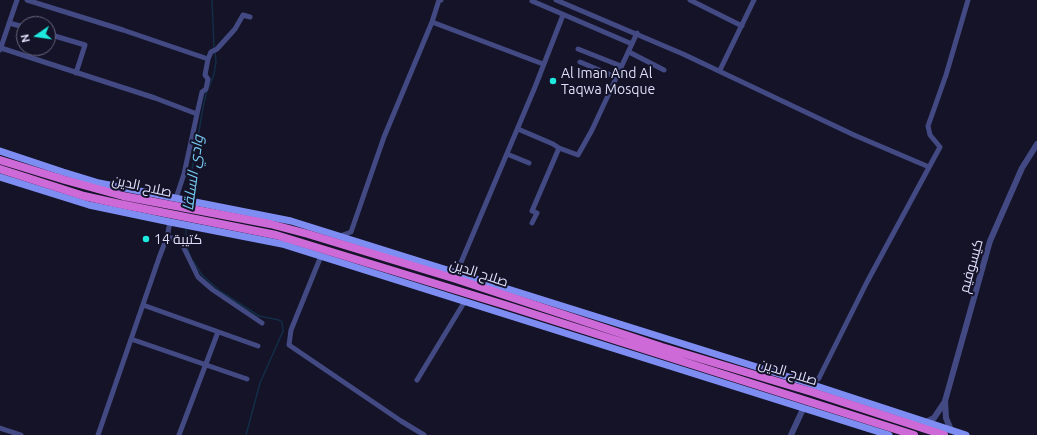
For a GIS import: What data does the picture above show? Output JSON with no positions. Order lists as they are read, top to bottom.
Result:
{
  "streets": {
    "highway": ["صلاح الدين"],
    "street": ["كيسوفيم"]
  },
  "crossings": [
    ["صلاح الدين", "كيسوفيم"]
  ],
  "water": ["وادي السلقا"],
  "places": ["Al Iman And Al Taqwa Mosque", "كتيبة 14"],
  "north": "left"
}
